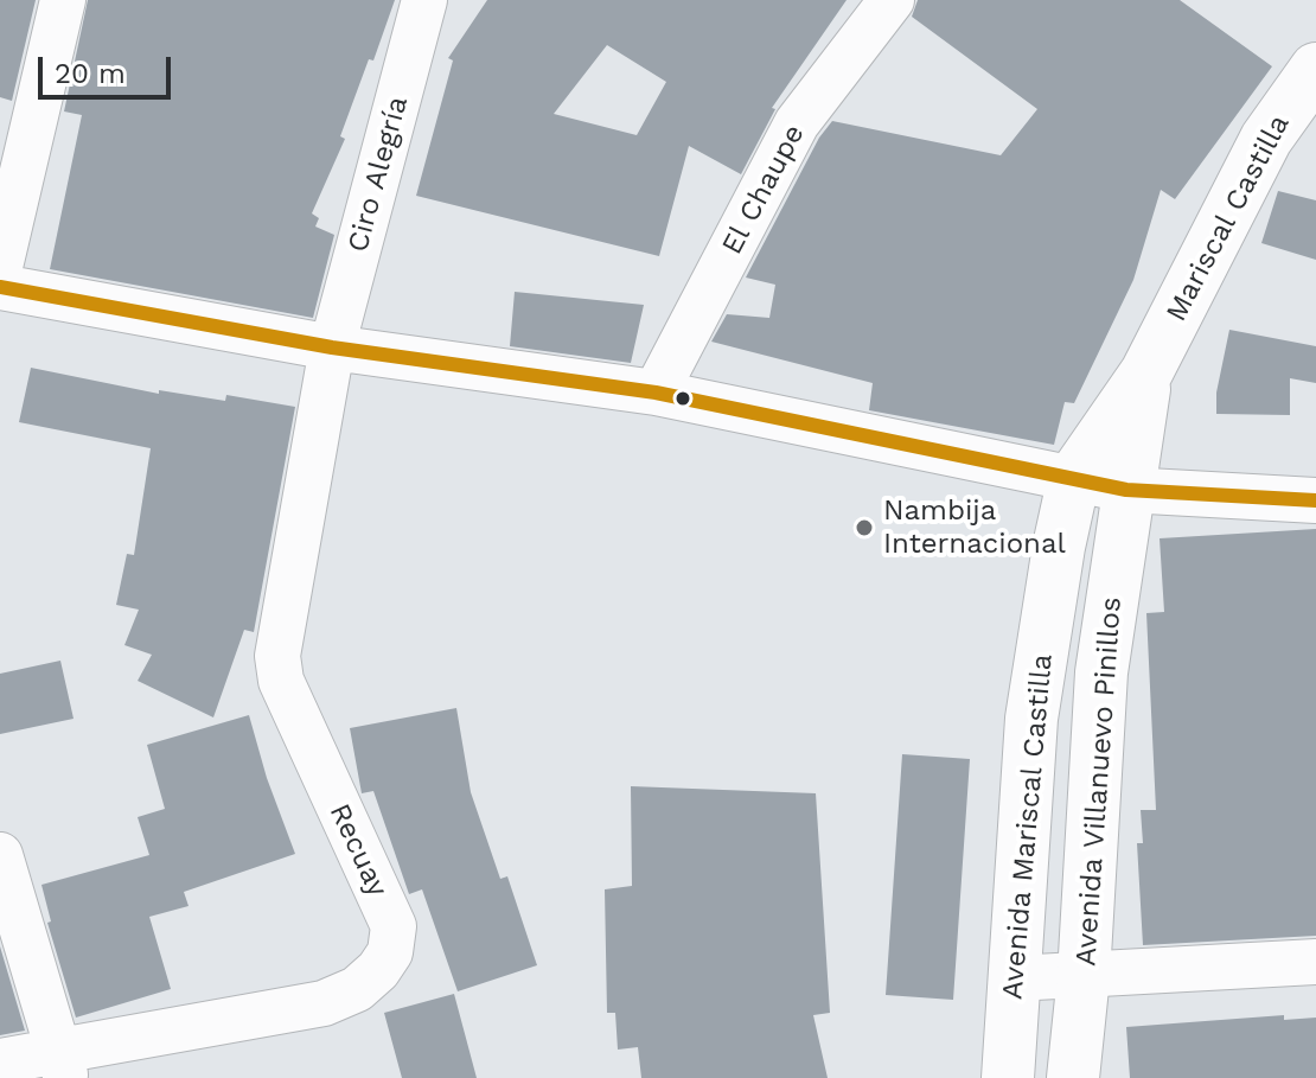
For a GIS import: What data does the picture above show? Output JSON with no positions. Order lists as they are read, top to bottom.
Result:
{
  "streets": {
    "street": [
      "Ciro Alegría",
      "El Chaupe",
      "Mariscal Castilla",
      "Avenida Villanuevo Pinillos",
      "Avenida Mariscal Castilla",
      "Recuay"
    ]
  },
  "crossings": [
    ["Ciro Alegría", "Recuay"],
    ["Mariscal Castilla", "Avenida Villanuevo Pinillos"],
    ["Mariscal Castilla", "Avenida Mariscal Castilla"],
    ["Avenida Villanuevo Pinillos", "Avenida Mariscal Castilla"]
  ],
  "places": ["Nambija Internacional"],
  "scale_bar": "20 m"
}
